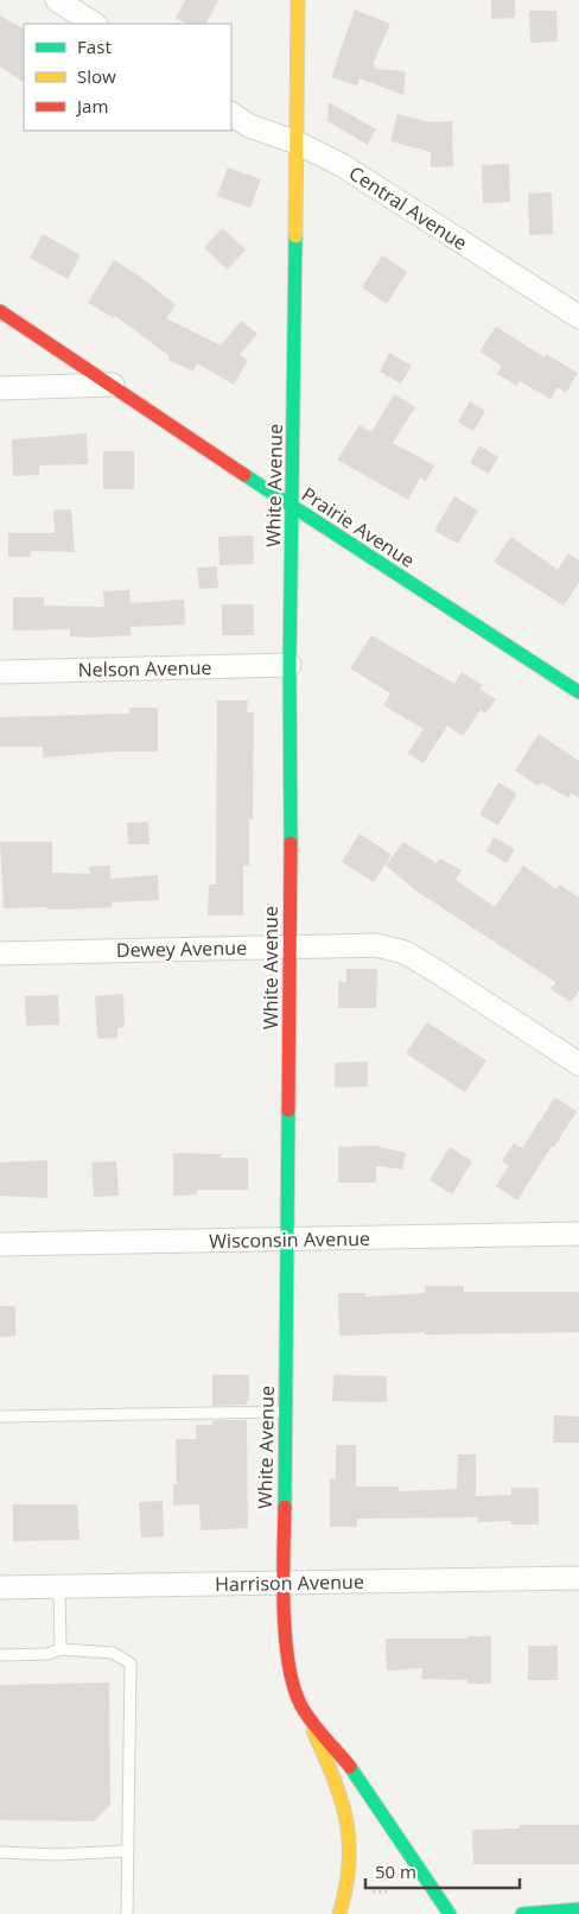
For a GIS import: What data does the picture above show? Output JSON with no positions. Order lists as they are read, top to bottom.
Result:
{
  "streets": {
    "main road": ["White Avenue", "Prairie Avenue"],
    "street": [
      "Central Avenue",
      "Nelson Avenue",
      "Dewey Avenue",
      "Wisconsin Avenue",
      "Harrison Avenue"
    ]
  },
  "crossings": [
    ["Central Avenue", "White Avenue"],
    ["White Avenue", "Prairie Avenue"],
    ["White Avenue", "Nelson Avenue"],
    ["White Avenue", "Dewey Avenue"],
    ["White Avenue", "Wisconsin Avenue"],
    ["White Avenue", "Harrison Avenue"]
  ],
  "legend": ["Fast", "Slow", "Jam"],
  "scale_bar": "50 m"
}
